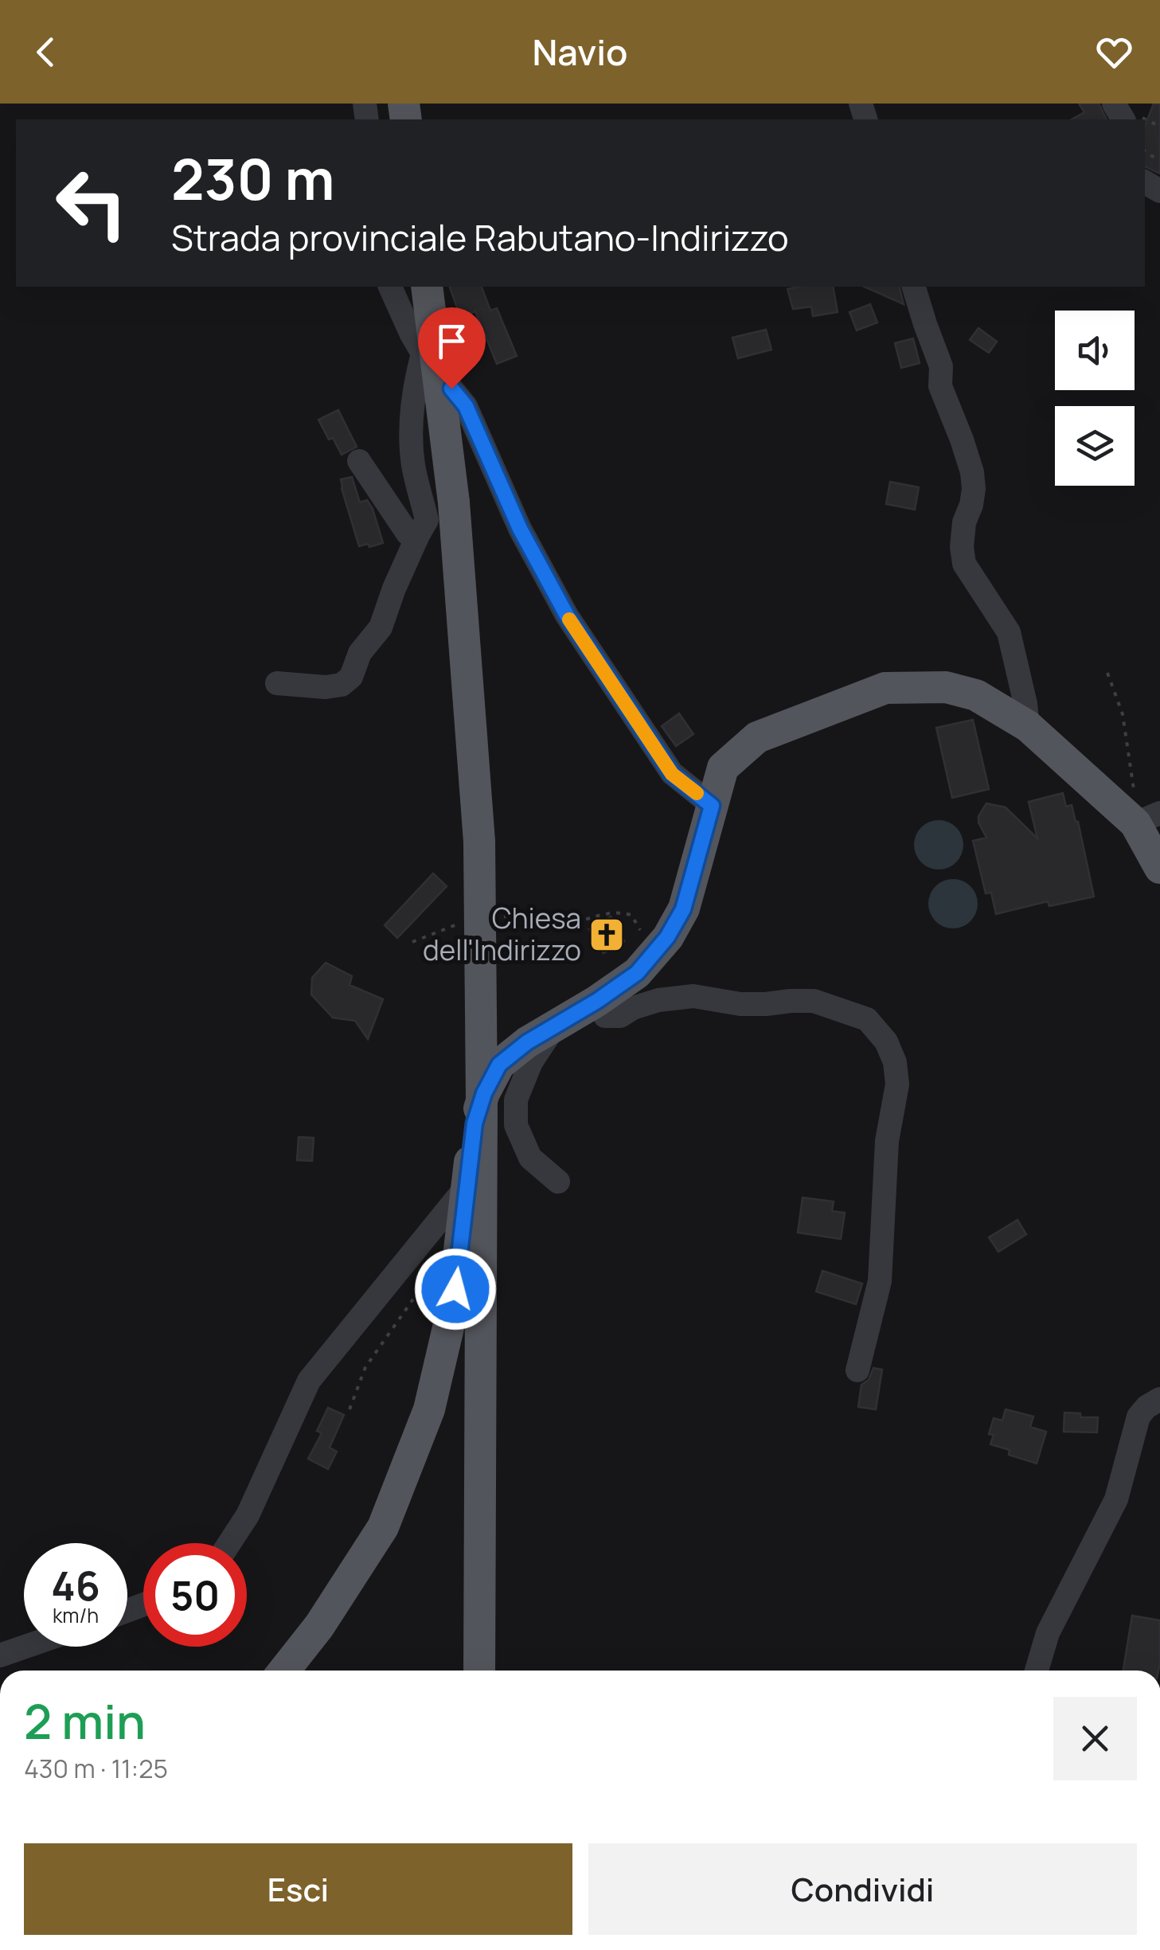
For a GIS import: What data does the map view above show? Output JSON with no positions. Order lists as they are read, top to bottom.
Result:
{
  "places": {
    "church": ["Chiesa dell'Indirizzo"]
  },
  "page": {
    "header": "Navio",
    "turn": ["230 m", "Strada provinciale Rabutano-Indirizzo"],
    "speed": "46 km/h",
    "limit": "50",
    "heading": ["2 min", "430 m · 11:25"],
    "buttons": ["Esci", "Condividi"]
  }
}
